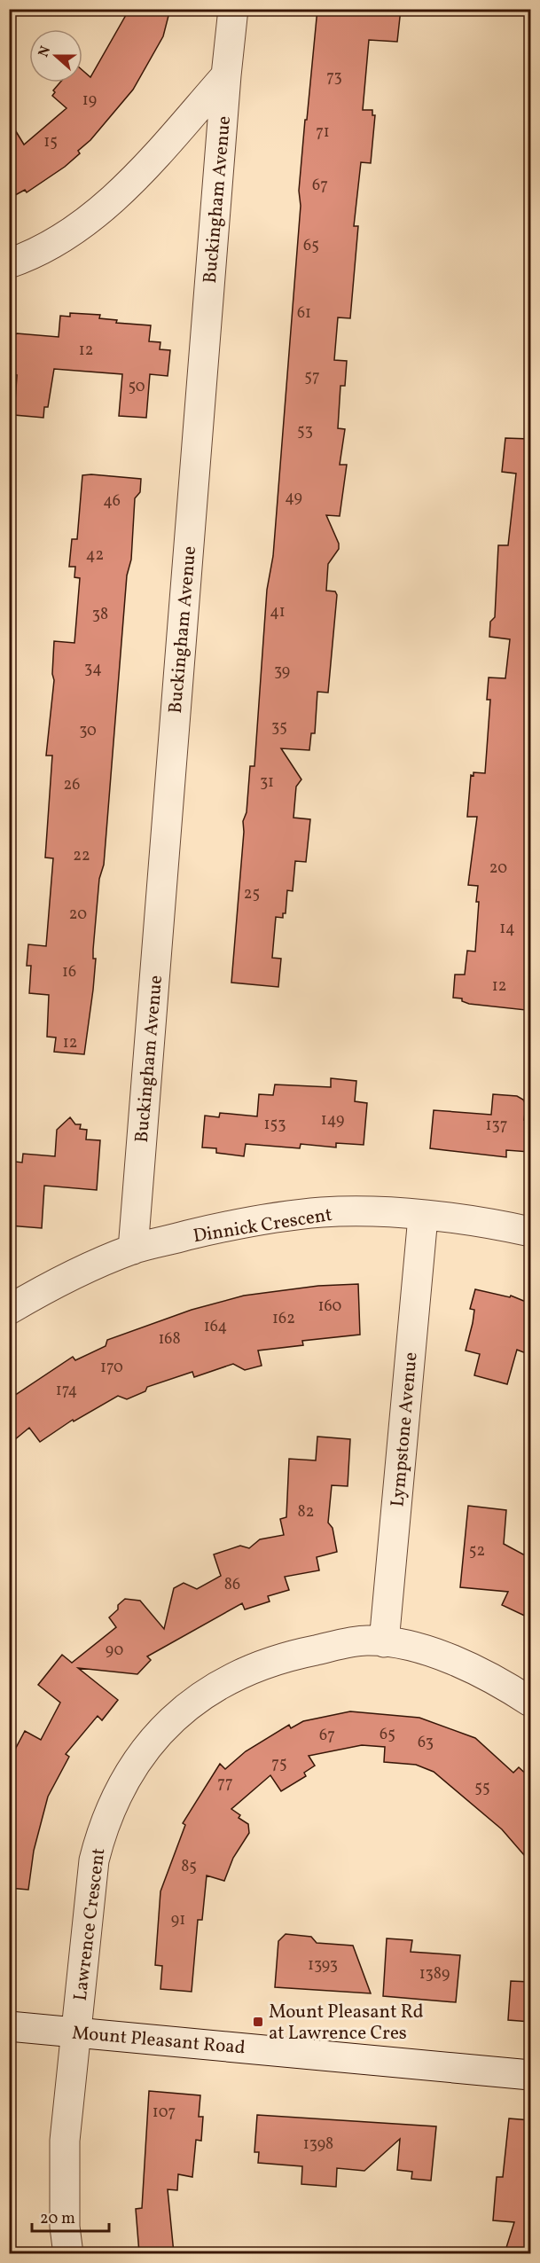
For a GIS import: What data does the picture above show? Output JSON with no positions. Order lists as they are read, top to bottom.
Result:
{
  "streets": {
    "street": [
      "Buckingham Avenue",
      "Dinnick Crescent",
      "Lympstone Avenue",
      "Lawrence Crescent",
      "Mount Pleasant Road"
    ]
  },
  "crossings": [
    ["Buckingham Avenue", "Dinnick Crescent"],
    ["Dinnick Crescent", "Lympstone Avenue"],
    ["Lympstone Avenue", "Lawrence Crescent"],
    ["Lawrence Crescent", "Mount Pleasant Road"]
  ],
  "places": {
    "transit": ["Mount Pleasant Rd at Lawrence Cres"]
  },
  "house_numbers": [
    "73",
    "19",
    "71",
    "15",
    "67",
    "65",
    "61",
    "12",
    "57",
    "50",
    "53",
    "49",
    "46",
    "42",
    "41",
    "38",
    "34",
    "39",
    "35",
    "30",
    "31",
    "26",
    "22",
    "20",
    "25",
    "20",
    "14",
    "16",
    "12",
    "12",
    "149",
    "153",
    "137",
    "160",
    "162",
    "164",
    "168",
    "170",
    "174",
    "82",
    "52",
    "86",
    "90",
    "65",
    "67",
    "63",
    "75",
    "77",
    "55",
    "85",
    "91",
    "1393",
    "1389",
    "107",
    "1398"
  ],
  "scale_bar": "20 m",
  "north": "left"
}
